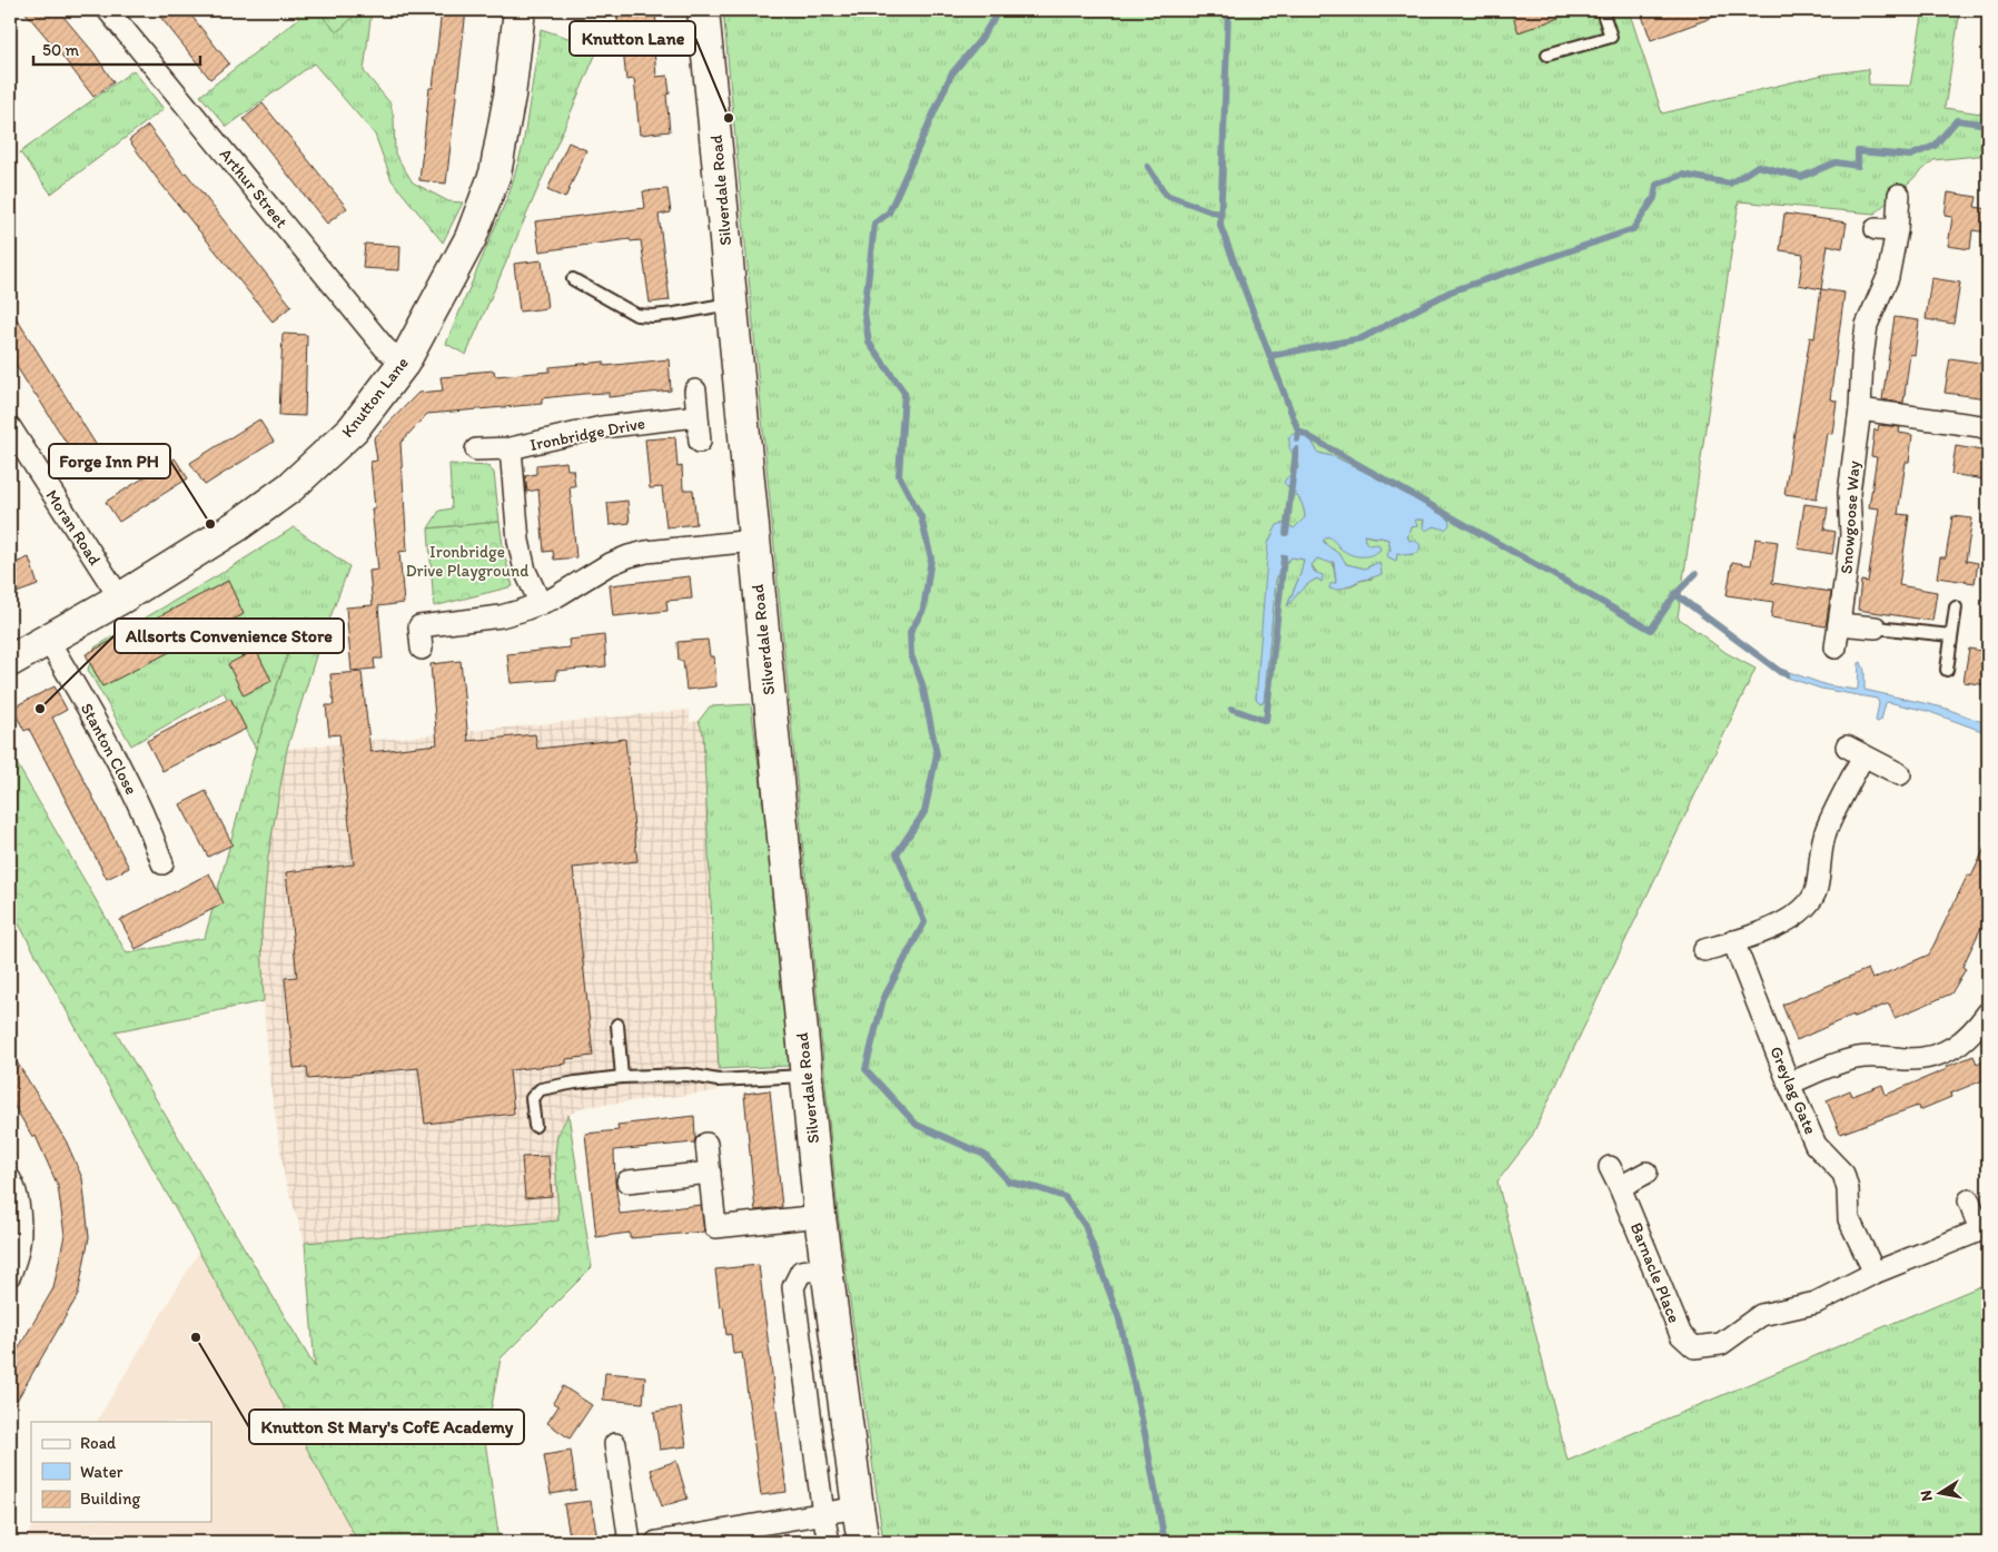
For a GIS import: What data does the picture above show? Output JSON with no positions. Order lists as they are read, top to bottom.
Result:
{
  "streets": {
    "main road": ["Silverdale Road", "Knutton Lane"],
    "street": [
      "Arthur Street",
      "Ironbridge Drive",
      "Snowgoose Way",
      "Moran Road",
      "Stanton Close",
      "Greylag Gate",
      "Barnacle Place"
    ]
  },
  "crossings": [
    ["Arthur Street", "Knutton Lane"],
    ["Knutton Lane", "Moran Road"],
    ["Knutton Lane", "Stanton Close"],
    ["Greylag Gate", "Barnacle Place"]
  ],
  "parks": ["Ironbridge Drive Playground"],
  "places": [
    "Knutton Lane",
    "Forge Inn PH",
    "Allsorts Convenience Store",
    "Knutton St Mary's CofE Academy"
  ],
  "legend": ["Road", "Water", "Building"],
  "scale_bar": "50 m",
  "north": "left"
}
